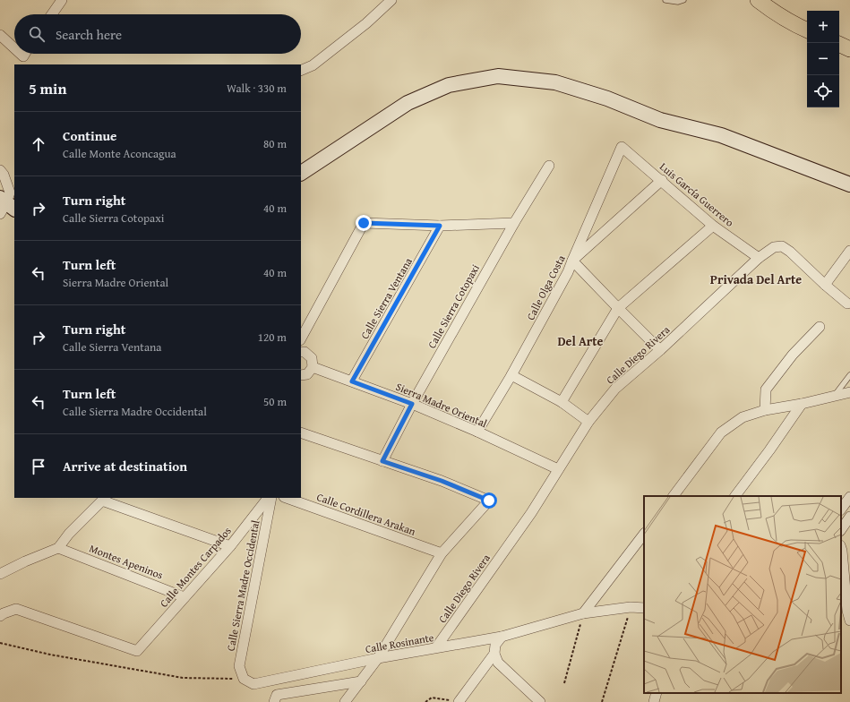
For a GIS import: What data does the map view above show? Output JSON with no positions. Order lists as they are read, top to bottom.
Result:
{
  "streets": {
    "street": [
      "Luis García Guerrero",
      "Calle Olga Costa",
      "Calle Sierra Ventana",
      "Calle Sierra Cotopaxi",
      "Calle Diego Rivera",
      "Sierra Madre Oriental",
      "Calle Cordillera Arakan",
      "Montes Apeninos",
      "Calle Montes Carpados",
      "Calle Sierra Madre Occidental",
      "Calle Rosinante"
    ]
  },
  "crossings": [
    ["Luis García Guerrero", "Calle Olga Costa"],
    ["Luis García Guerrero", "Calle Diego Rivera"],
    ["Calle Olga Costa", "Sierra Madre Oriental"],
    ["Calle Sierra Ventana", "Sierra Madre Oriental"],
    ["Calle Sierra Cotopaxi", "Sierra Madre Oriental"],
    ["Calle Diego Rivera", "Sierra Madre Oriental"],
    ["Calle Diego Rivera", "Calle Rosinante"],
    ["Montes Apeninos", "Calle Montes Carpados"],
    ["Calle Sierra Madre Occidental", "Calle Rosinante"]
  ],
  "districts": ["Privada Del Arte", "Del Arte"],
  "page": {
    "map_buttons": ["+", "−"],
    "search": "Search here",
    "heading": ["5 min", "Walk · 330 m"],
    "list": [
      ["Continue", "Calle Monte Aconcagua", "80 m"],
      ["Turn right", "Calle Sierra Cotopaxi", "40 m"],
      ["Turn left", "Sierra Madre Oriental", "40 m"],
      ["Turn right", "Calle Sierra Ventana", "120 m"],
      ["Turn left", "Calle Sierra Madre Occidental", "50 m"],
      "Arrive at destination"
    ]
  }
}
